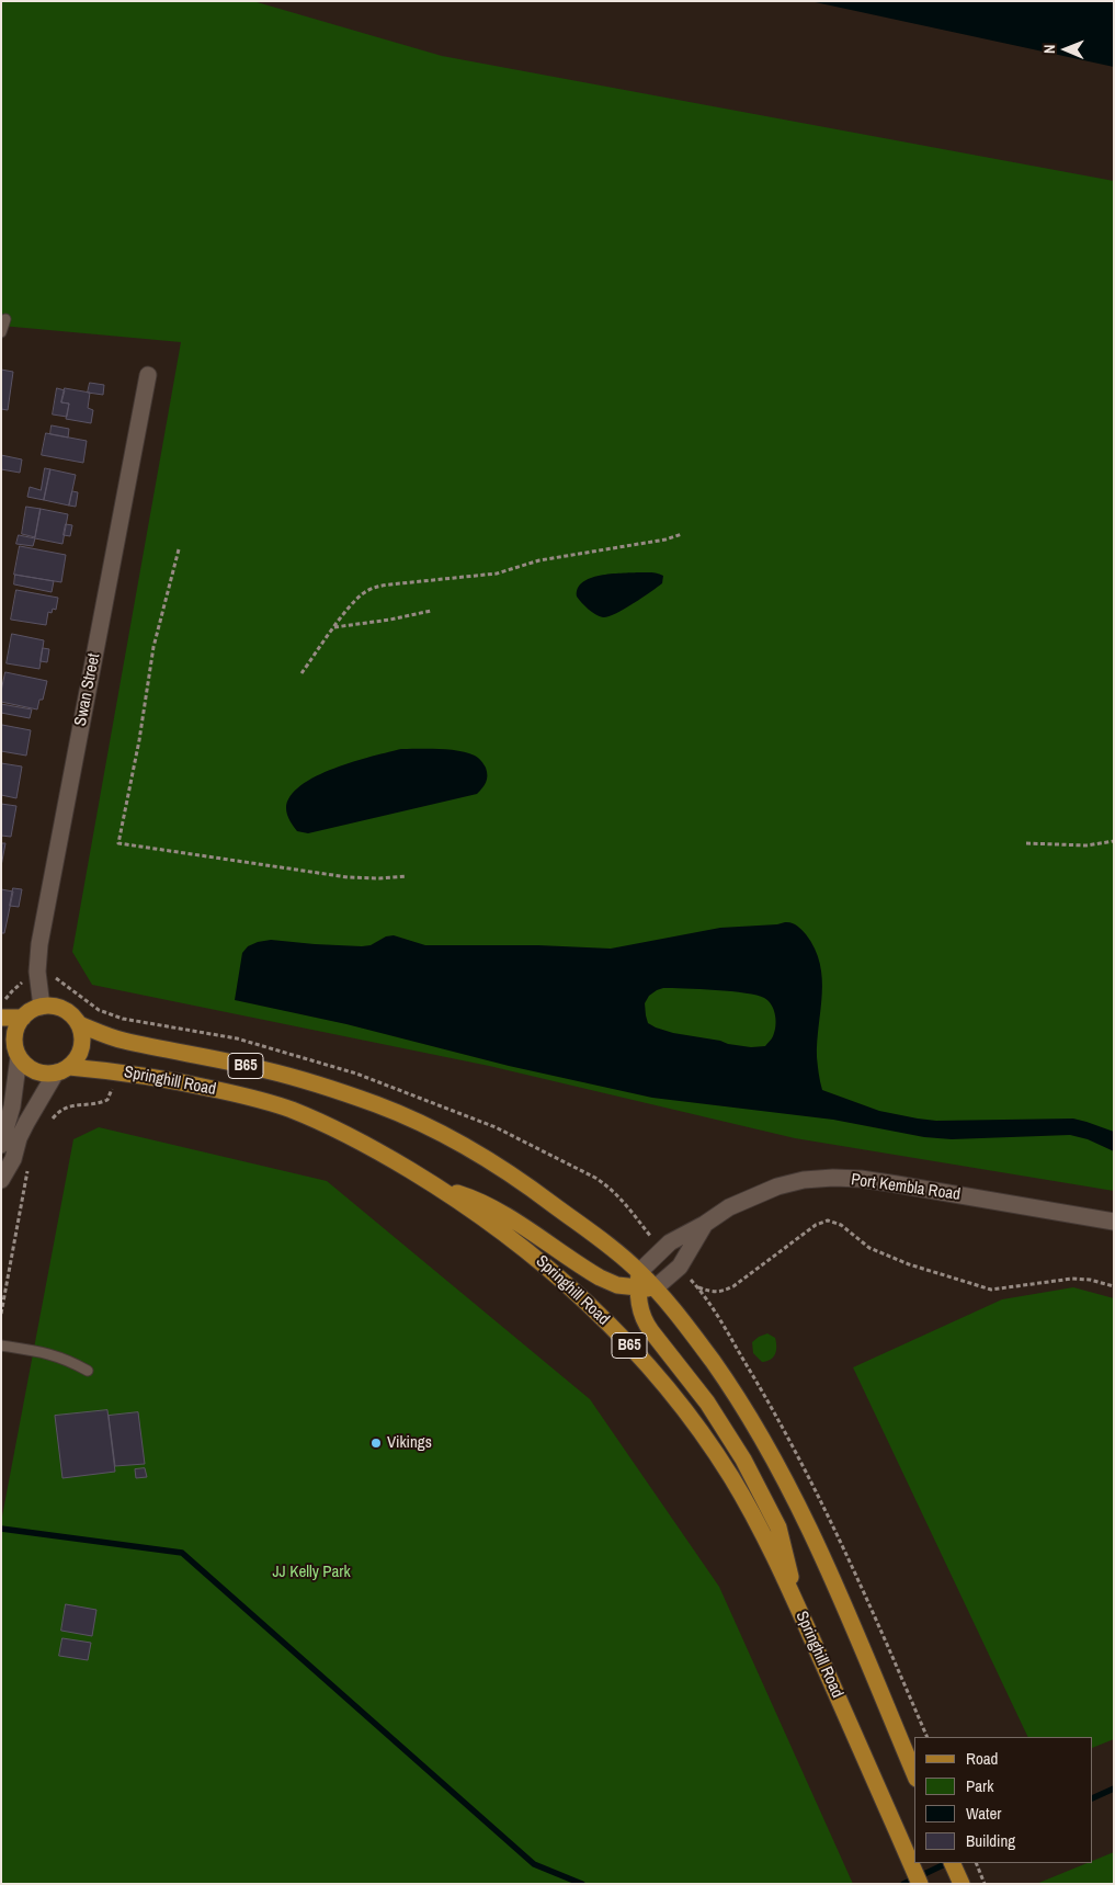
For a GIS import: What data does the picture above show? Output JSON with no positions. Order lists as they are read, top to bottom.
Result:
{
  "streets": {
    "main road": ["B65", "Springhill Road"],
    "street": ["Swan Street", "Port Kembla Road"]
  },
  "crossings": [
    ["Swan Street", "B65"],
    ["Swan Street", "Springhill Road"],
    ["B65", "Springhill Road"],
    ["Springhill Road", "Port Kembla Road"]
  ],
  "parks": ["JJ Kelly Park"],
  "places": ["Vikings"],
  "legend": [
    "Road",
    "Park",
    "Water",
    "Building"
  ],
  "north": "left"
}
